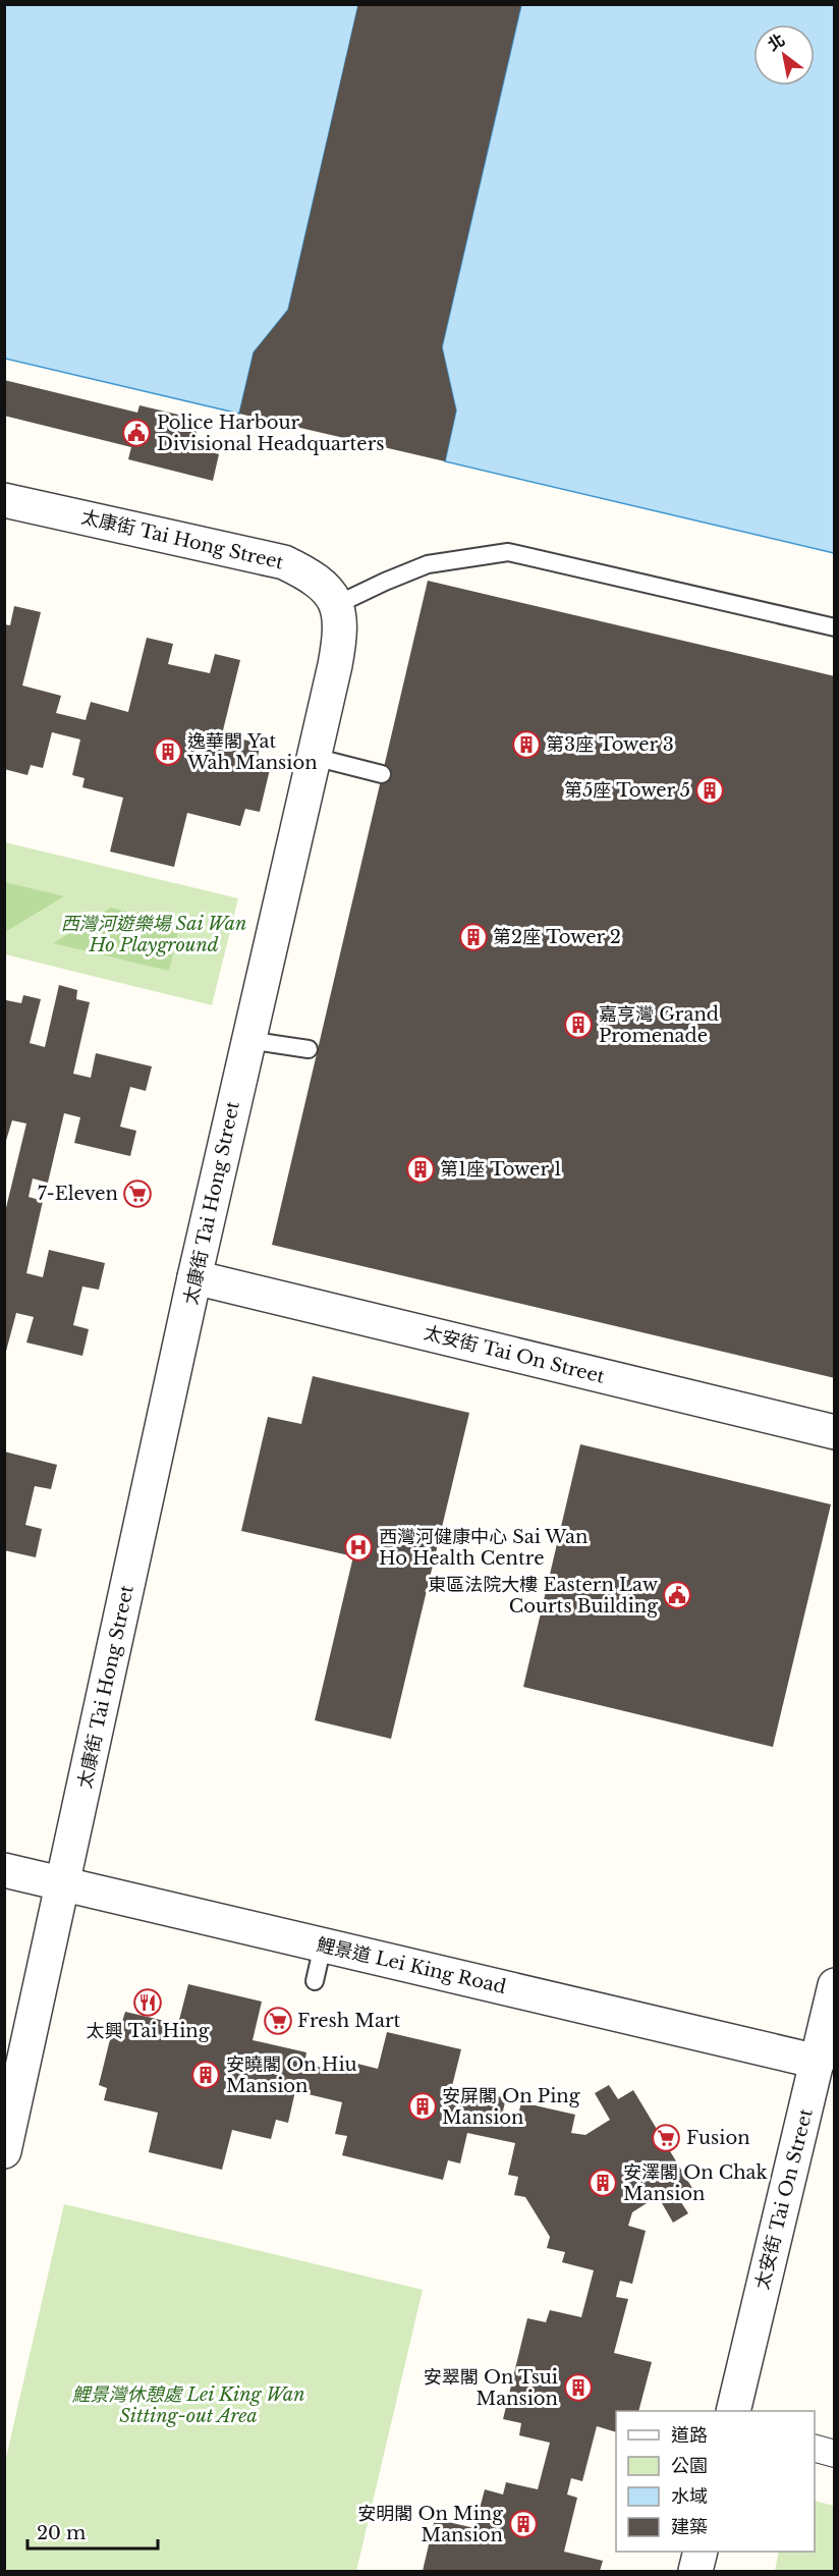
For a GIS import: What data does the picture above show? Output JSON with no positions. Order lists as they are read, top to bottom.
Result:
{
  "streets": {
    "street": ["太康街 Tai Hong Street", "太安街 Tai On Street", "鯉景道 Lei King Road"]
  },
  "crossings": [
    ["太康街 Tai Hong Street", "太安街 Tai On Street"],
    ["太康街 Tai Hong Street", "鯉景道 Lei King Road"],
    ["太安街 Tai On Street", "鯉景道 Lei King Road"]
  ],
  "parks": ["西灣河遊樂場 Sai Wan Ho Playground", "鯉景灣休憩處 Lei King Wan Sitting-out Area"],
  "places": {
    "public building": ["Police Harbour Divisional Headquarters", "東區法院大樓 Eastern Law Courts Building"],
    "building": [
      "第3座 Tower 3",
      "逸華閣 Yat Wah Mansion",
      "第5座 Tower 5",
      "第2座 Tower 2",
      "嘉亨灣 Grand Promenade",
      "第1座 Tower 1",
      "安曉閣 On Hiu Mansion",
      "安屏閣 On Ping Mansion",
      "安澤閣 On Chak Mansion",
      "安翠閣 On Tsui Mansion",
      "安明閣 On Ming Mansion"
    ],
    "supermarket": ["7-Eleven", "Fresh Mart", "Fusion"],
    "hospital": ["西灣河健康中心 Sai Wan Ho Health Centre"],
    "restaurant": ["太興 Tai Hing"]
  },
  "legend": [
    "道路",
    "公園",
    "水域",
    "建築"
  ],
  "scale_bar": "20 m",
  "north": "top left"
}
